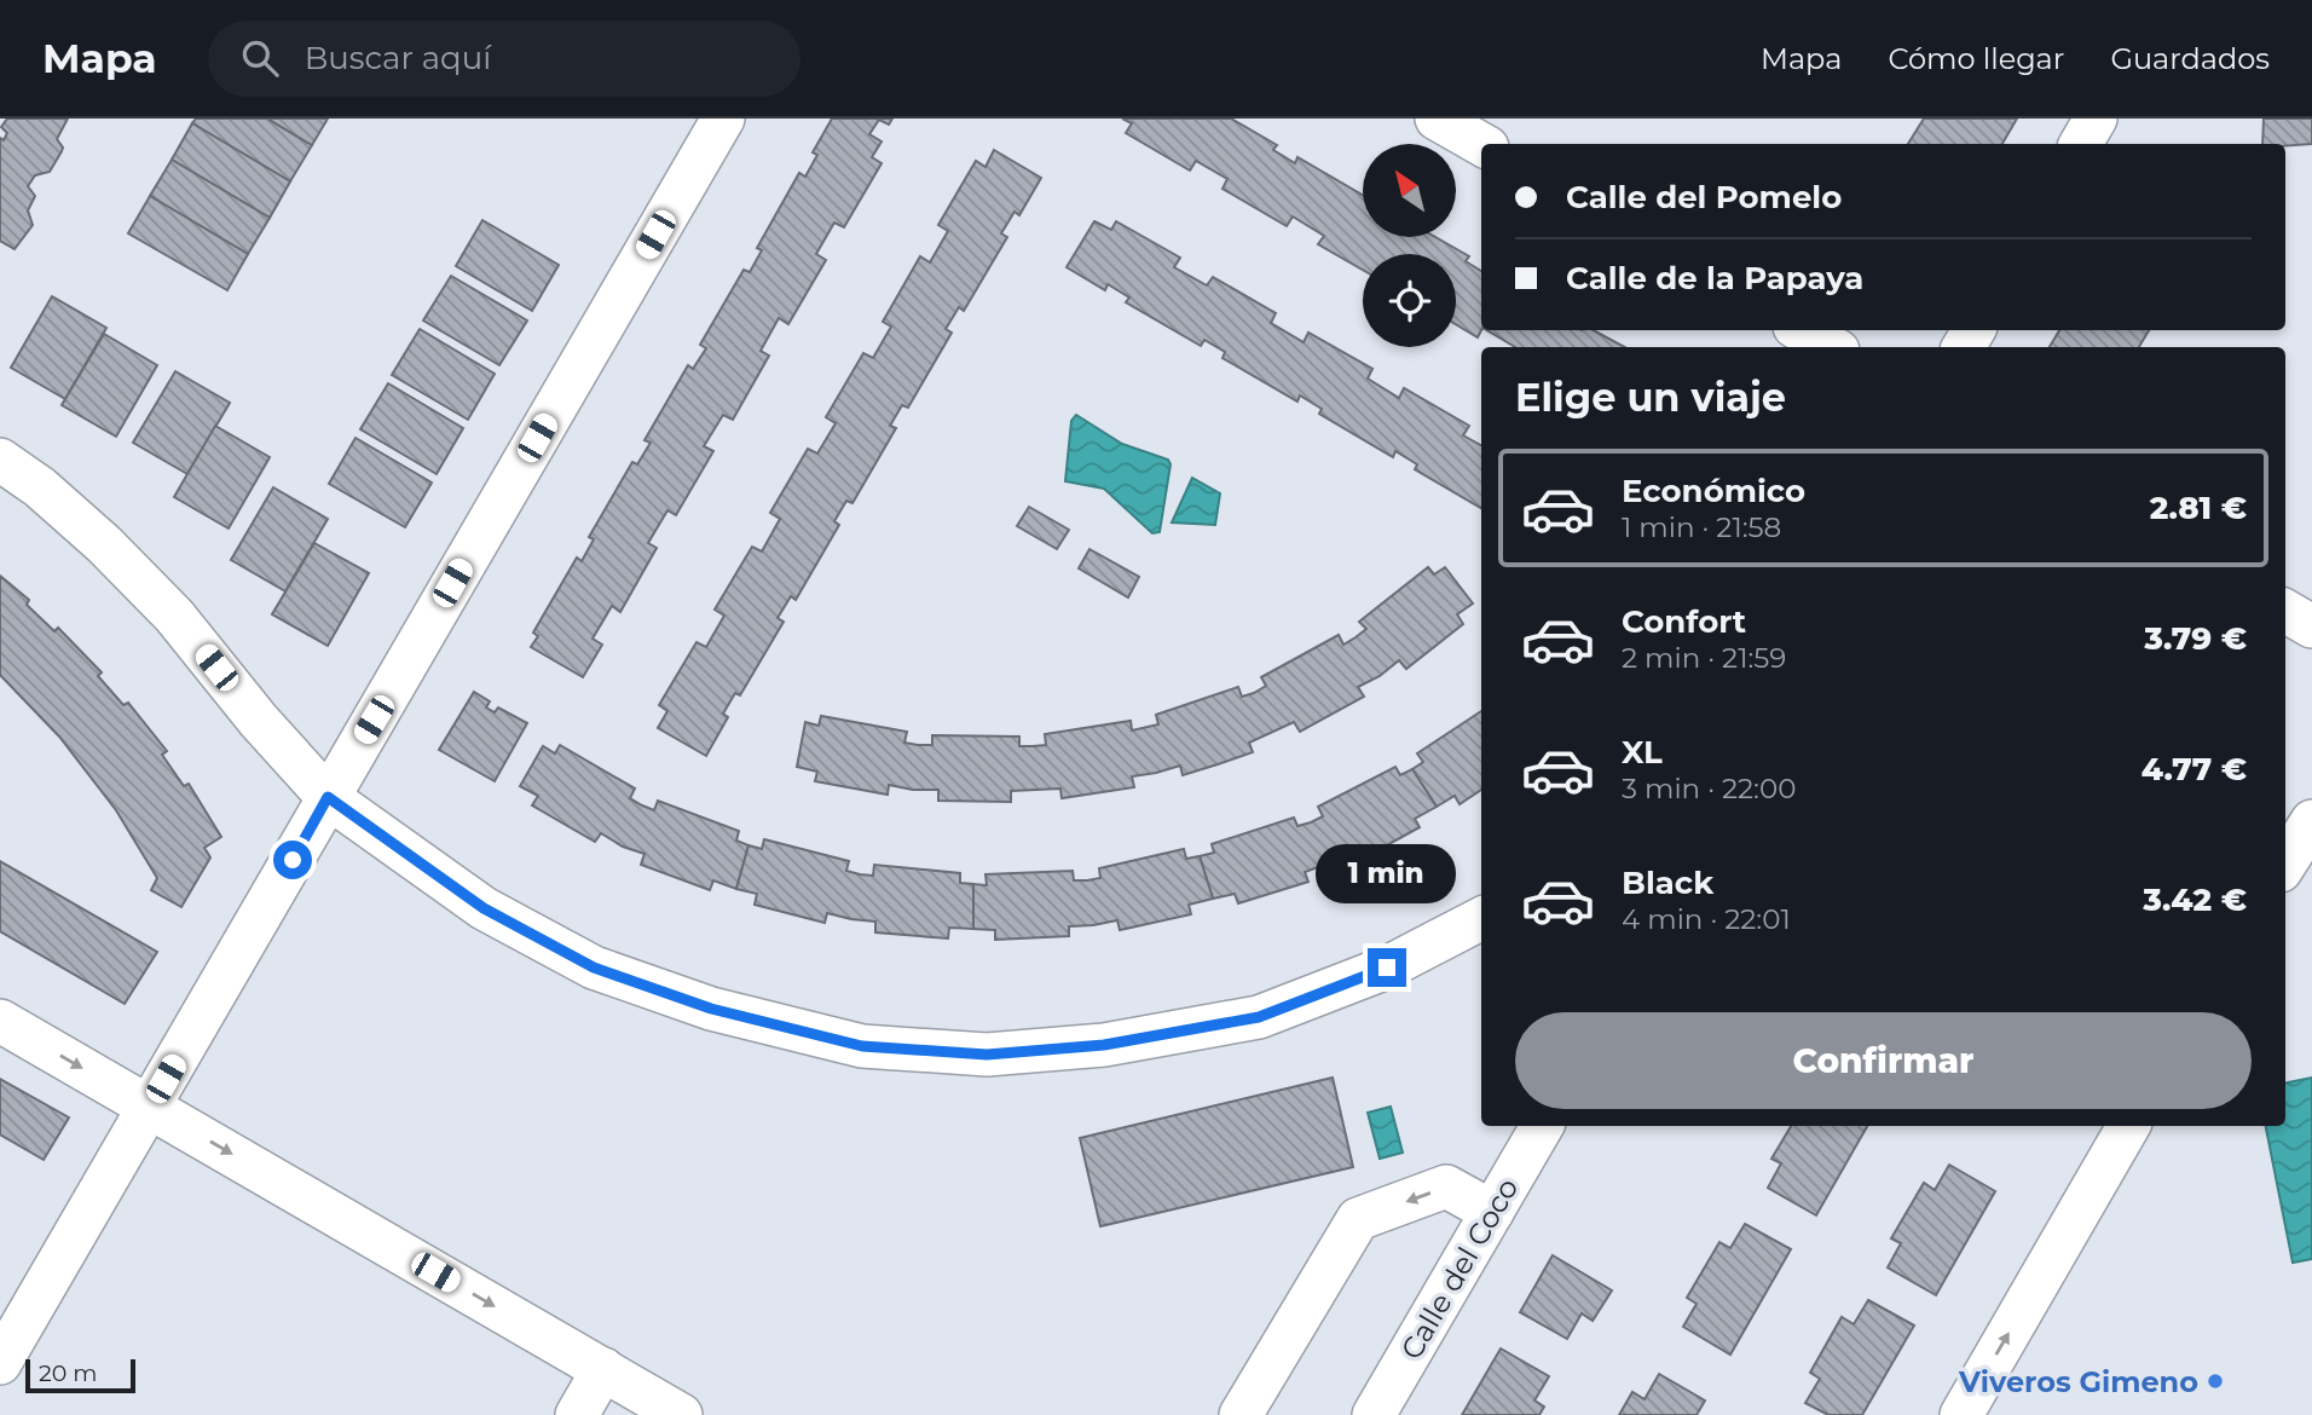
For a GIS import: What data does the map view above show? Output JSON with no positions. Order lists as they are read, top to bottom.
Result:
{
  "streets": {
    "street": ["Calle del Coco"]
  },
  "places": ["Viveros Gimeno"],
  "scale_bar": "20 m",
  "north": "top left",
  "page": {
    "header": "Mapa",
    "search": "Buscar aquí",
    "nav": ["Mapa", "Cómo llegar", "Guardados"],
    "banner": ["Calle del Pomelo", "Calle de la Papaya"],
    "heading": "Elige un viaje",
    "list": [
      {
        "name": "Económico",
        "note": "1 min · 21:58",
        "value": "2.81 €"
      },
      {
        "name": "Confort",
        "note": "2 min · 21:59",
        "value": "3.79 €"
      },
      {
        "name": "XL",
        "note": "3 min · 22:00",
        "value": "4.77 €"
      },
      {
        "name": "Black",
        "note": "4 min · 22:01",
        "value": "3.42 €"
      }
    ],
    "bubble": "1 min",
    "buttons": "Confirmar",
    "scale": "20 m"
  }
}
